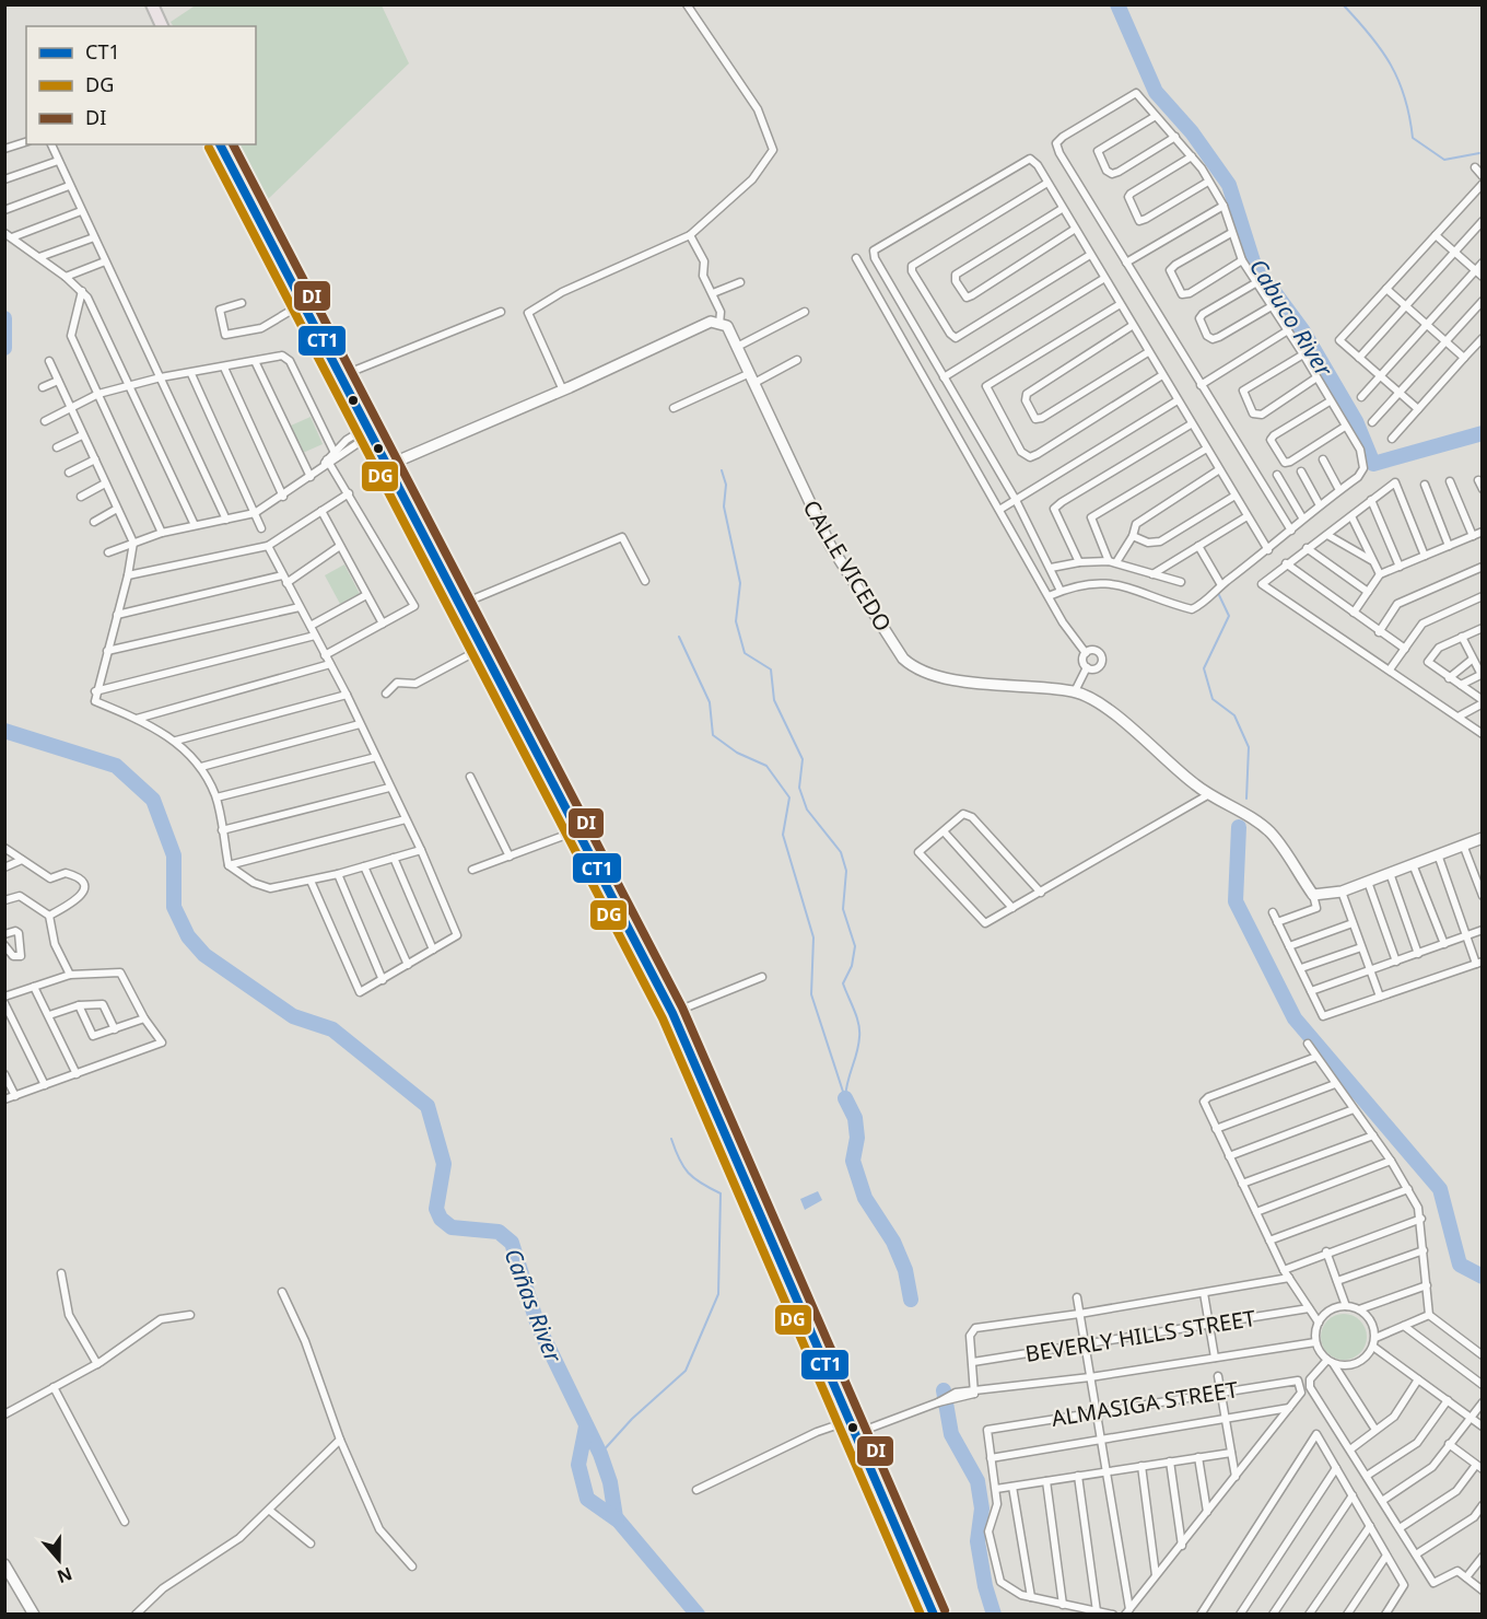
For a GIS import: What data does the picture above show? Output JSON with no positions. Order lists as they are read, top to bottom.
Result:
{
  "streets": {
    "street": ["CALLE VICEDO", "BEVERLY HILLS STREET", "ALMASIGA STREET"]
  },
  "water": ["Cabuco River", "Cañas River"],
  "lines": ["transit line CT1", "transit line DI", "transit line DG"],
  "legend": ["CT1", "DG", "DI"],
  "north": "bottom"
}
